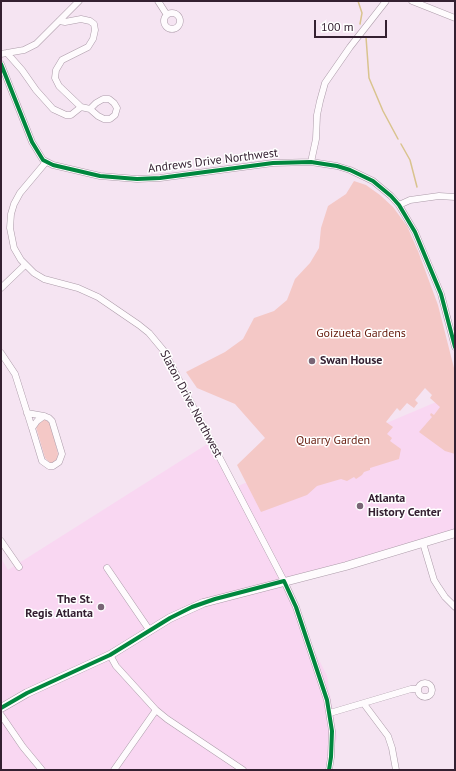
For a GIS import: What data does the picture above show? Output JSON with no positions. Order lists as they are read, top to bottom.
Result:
{
  "streets": {
    "street": ["Andrews Drive Northwest", "Slaton Drive Northwest"]
  },
  "crossings": [
    ["Andrews Drive Northwest", "Slaton Drive Northwest"]
  ],
  "parks": ["Goizueta Gardens", "Quarry Garden"],
  "places": ["Swan House", "Atlanta History Center", "The St. Regis Atlanta"],
  "scale_bar": "100 m"
}
